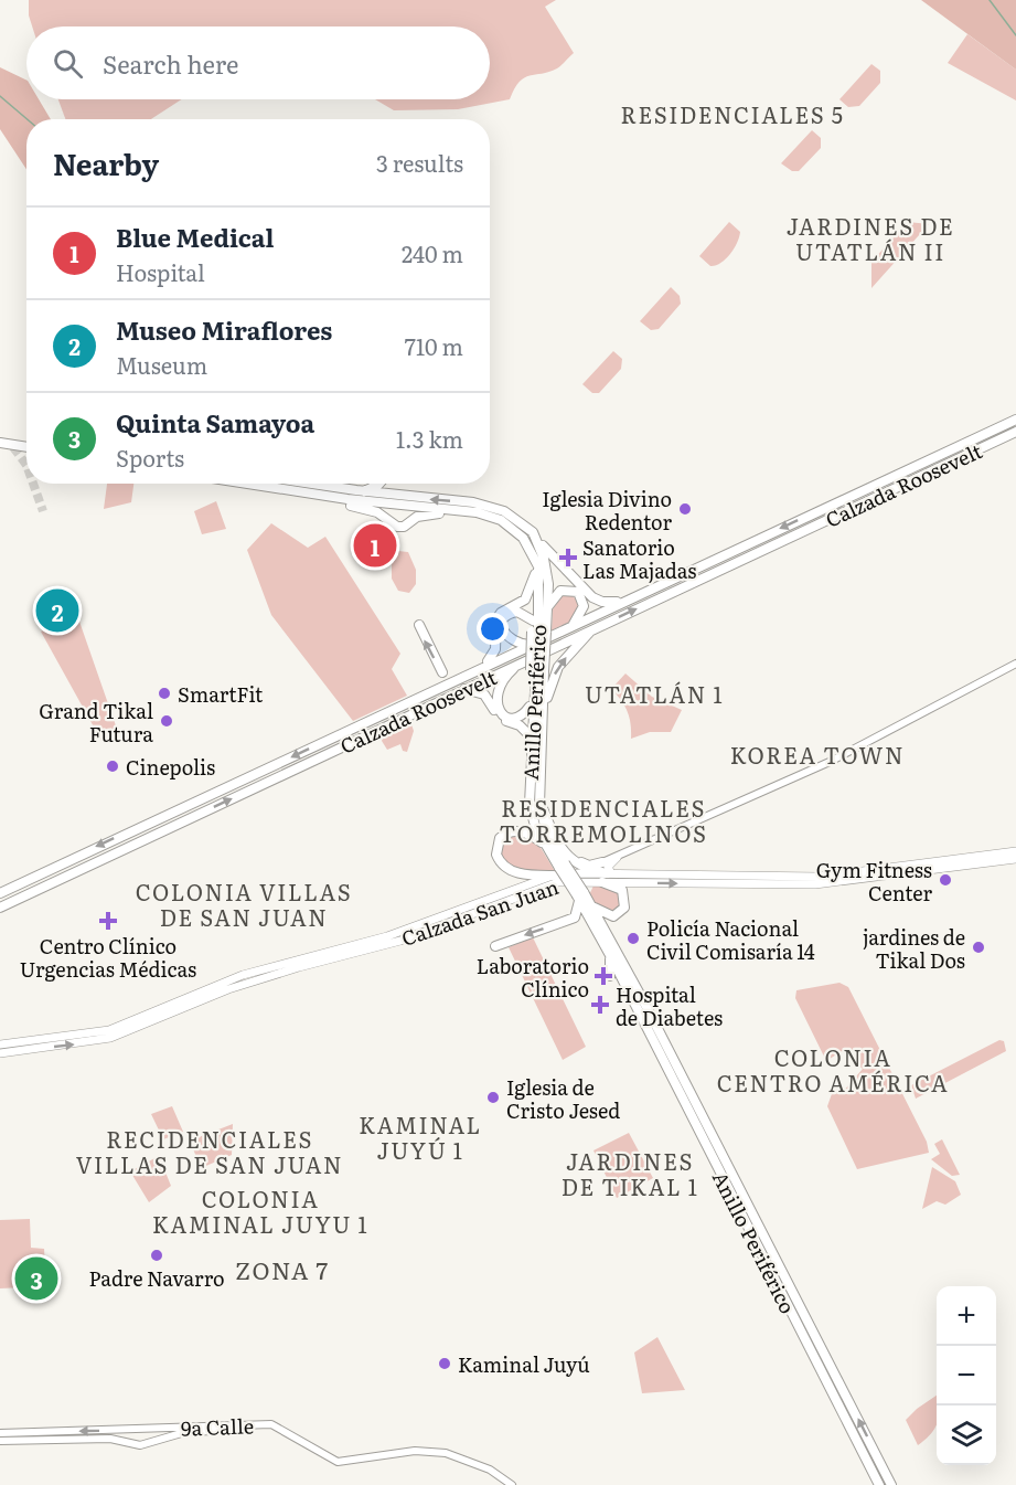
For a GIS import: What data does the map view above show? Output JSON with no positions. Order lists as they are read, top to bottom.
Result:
{
  "streets": {
    "highway": ["Calzada Roosevelt", "Anillo Periférico"],
    "main road": ["Calzada San Juan", "9a Calle"]
  },
  "crossings": [
    ["Anillo Periférico", "Calzada San Juan"]
  ],
  "districts": [
    "RESIDENCIALES 5",
    "JARDINES DE UTATLÁN II",
    "UTATLÁN 1",
    "KOREA TOWN",
    "RESIDENCIALES TORREMOLINOS",
    "COLONIA VILLAS DE SAN JUAN",
    "COLONIA CENTRO AMÉRICA",
    "KAMINAL JUYÚ 1",
    "RECIDENCIALES VILLAS DE SAN JUAN",
    "JARDINES DE TIKAL 1",
    "COLONIA KAMINAL JUYU 1",
    "ZONA 7"
  ],
  "places": {
    "other": [
      "Iglesia Divino Redentor",
      "SmartFit",
      "Grand Tikal Futura",
      "Cinepolis",
      "Gym Fitness Center",
      "Policía Nacional Civil Comisaría 14",
      "jardines de Tikal Dos",
      "Iglesia de Cristo Jesed",
      "Padre Navarro",
      "Kaminal Juyú"
    ],
    "health": [
      "Sanatorio Las Majadas",
      "Centro Clínico Urgencias Médicas",
      "Laboratorio Clínico",
      "Hospital de Diabetes"
    ]
  },
  "page": {
    "search": "Search here",
    "heading": ["Nearby", "3 results"],
    "list": [
      {
        "mark": "1",
        "name": "Blue Medical",
        "note": "Hospital",
        "value": "240 m"
      },
      {
        "mark": "2",
        "name": "Museo Miraflores",
        "note": "Museum",
        "value": "710 m"
      },
      {
        "mark": "3",
        "name": "Quinta Samayoa",
        "note": "Sports",
        "value": "1.3 km"
      }
    ],
    "pins": ["1", "2", "3"],
    "map_buttons": ["+", "−"]
  }
}
